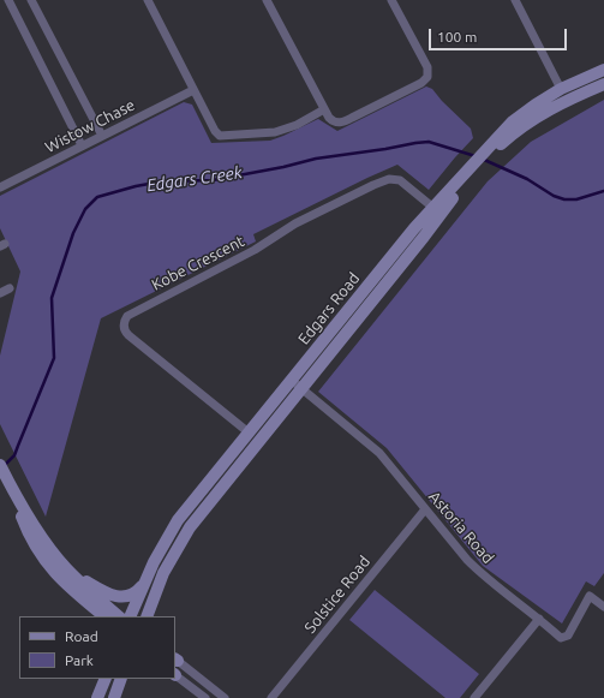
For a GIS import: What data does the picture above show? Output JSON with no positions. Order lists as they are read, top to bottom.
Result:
{
  "streets": {
    "main road": ["Edgars Road"],
    "street": [
      "Wistow Chase",
      "Kobe Crescent",
      "Astoria Road",
      "Solstice Road"
    ]
  },
  "crossings": [
    ["Kobe Crescent", "Edgars Road"],
    ["Edgars Road", "Astoria Road"],
    ["Astoria Road", "Solstice Road"]
  ],
  "water": ["Edgars Creek"],
  "legend": ["Road", "Park"],
  "scale_bar": "100 m"
}
